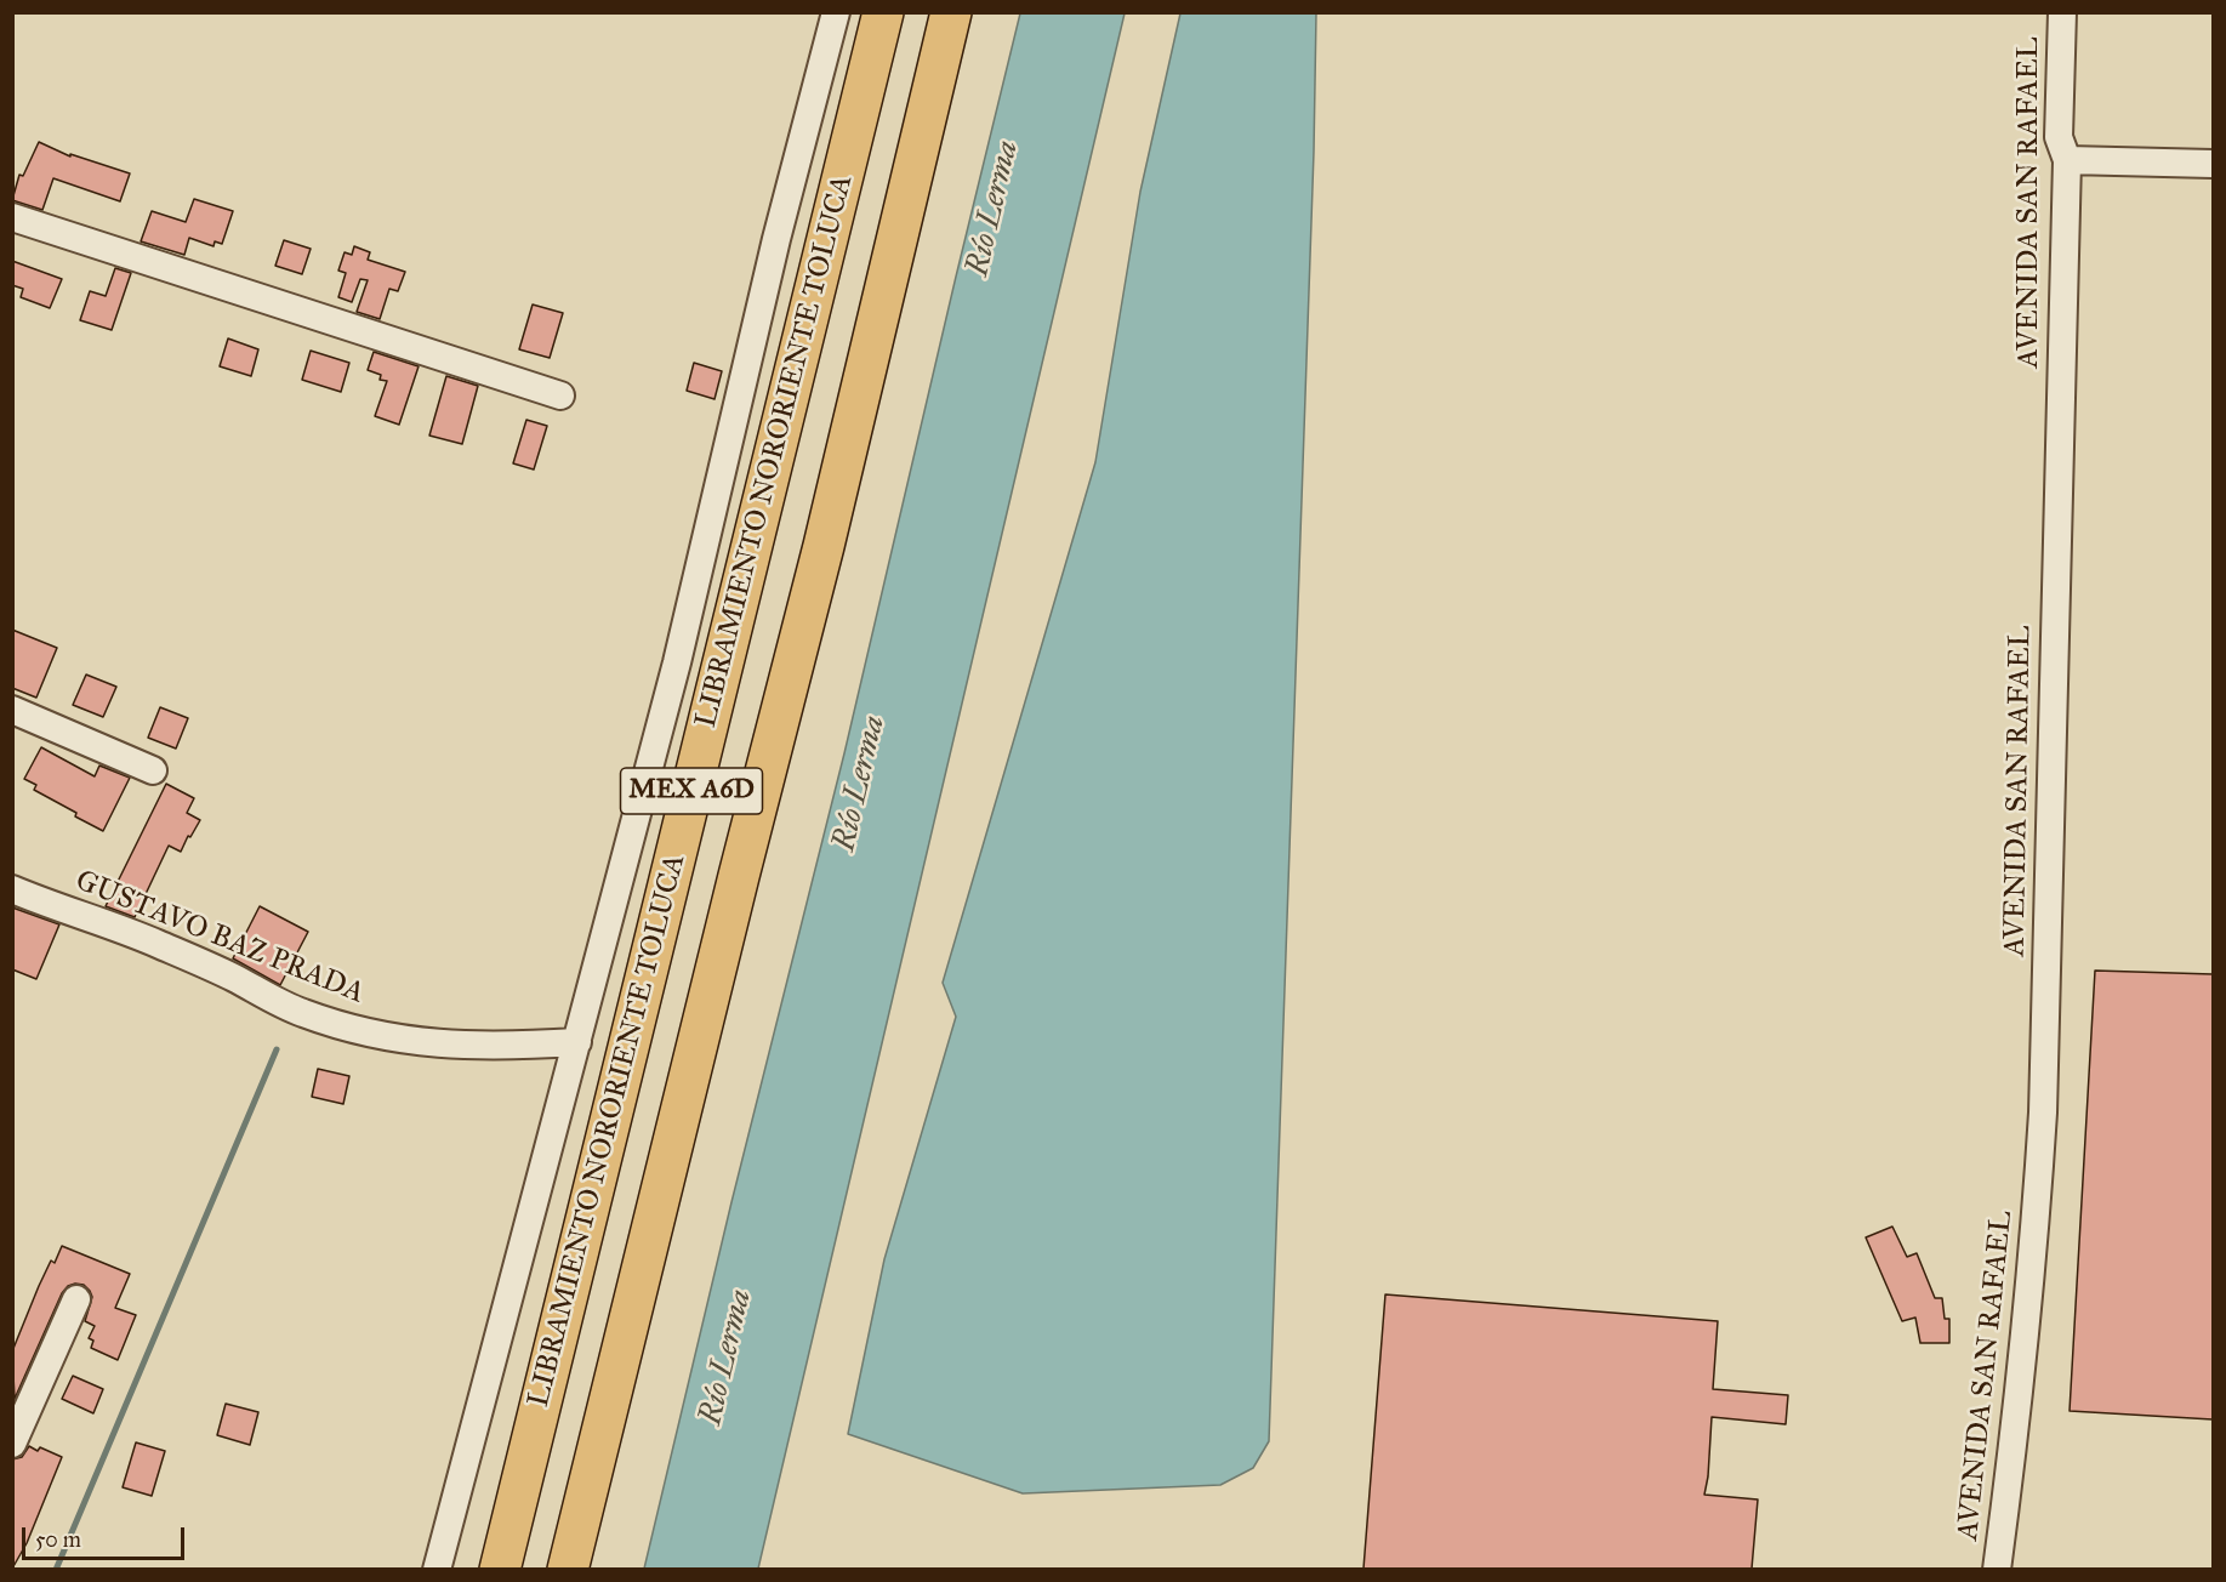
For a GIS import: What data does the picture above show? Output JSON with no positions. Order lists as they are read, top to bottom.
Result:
{
  "streets": {
    "highway": ["LIBRAMIENTO NORORIENTE TOLUCA", "MEX A6D"],
    "street": ["AVENIDA SAN RAFAEL", "GUSTAVO BAZ PRADA"]
  },
  "water": ["Río Lerma"],
  "scale_bar": "50 m"
}
